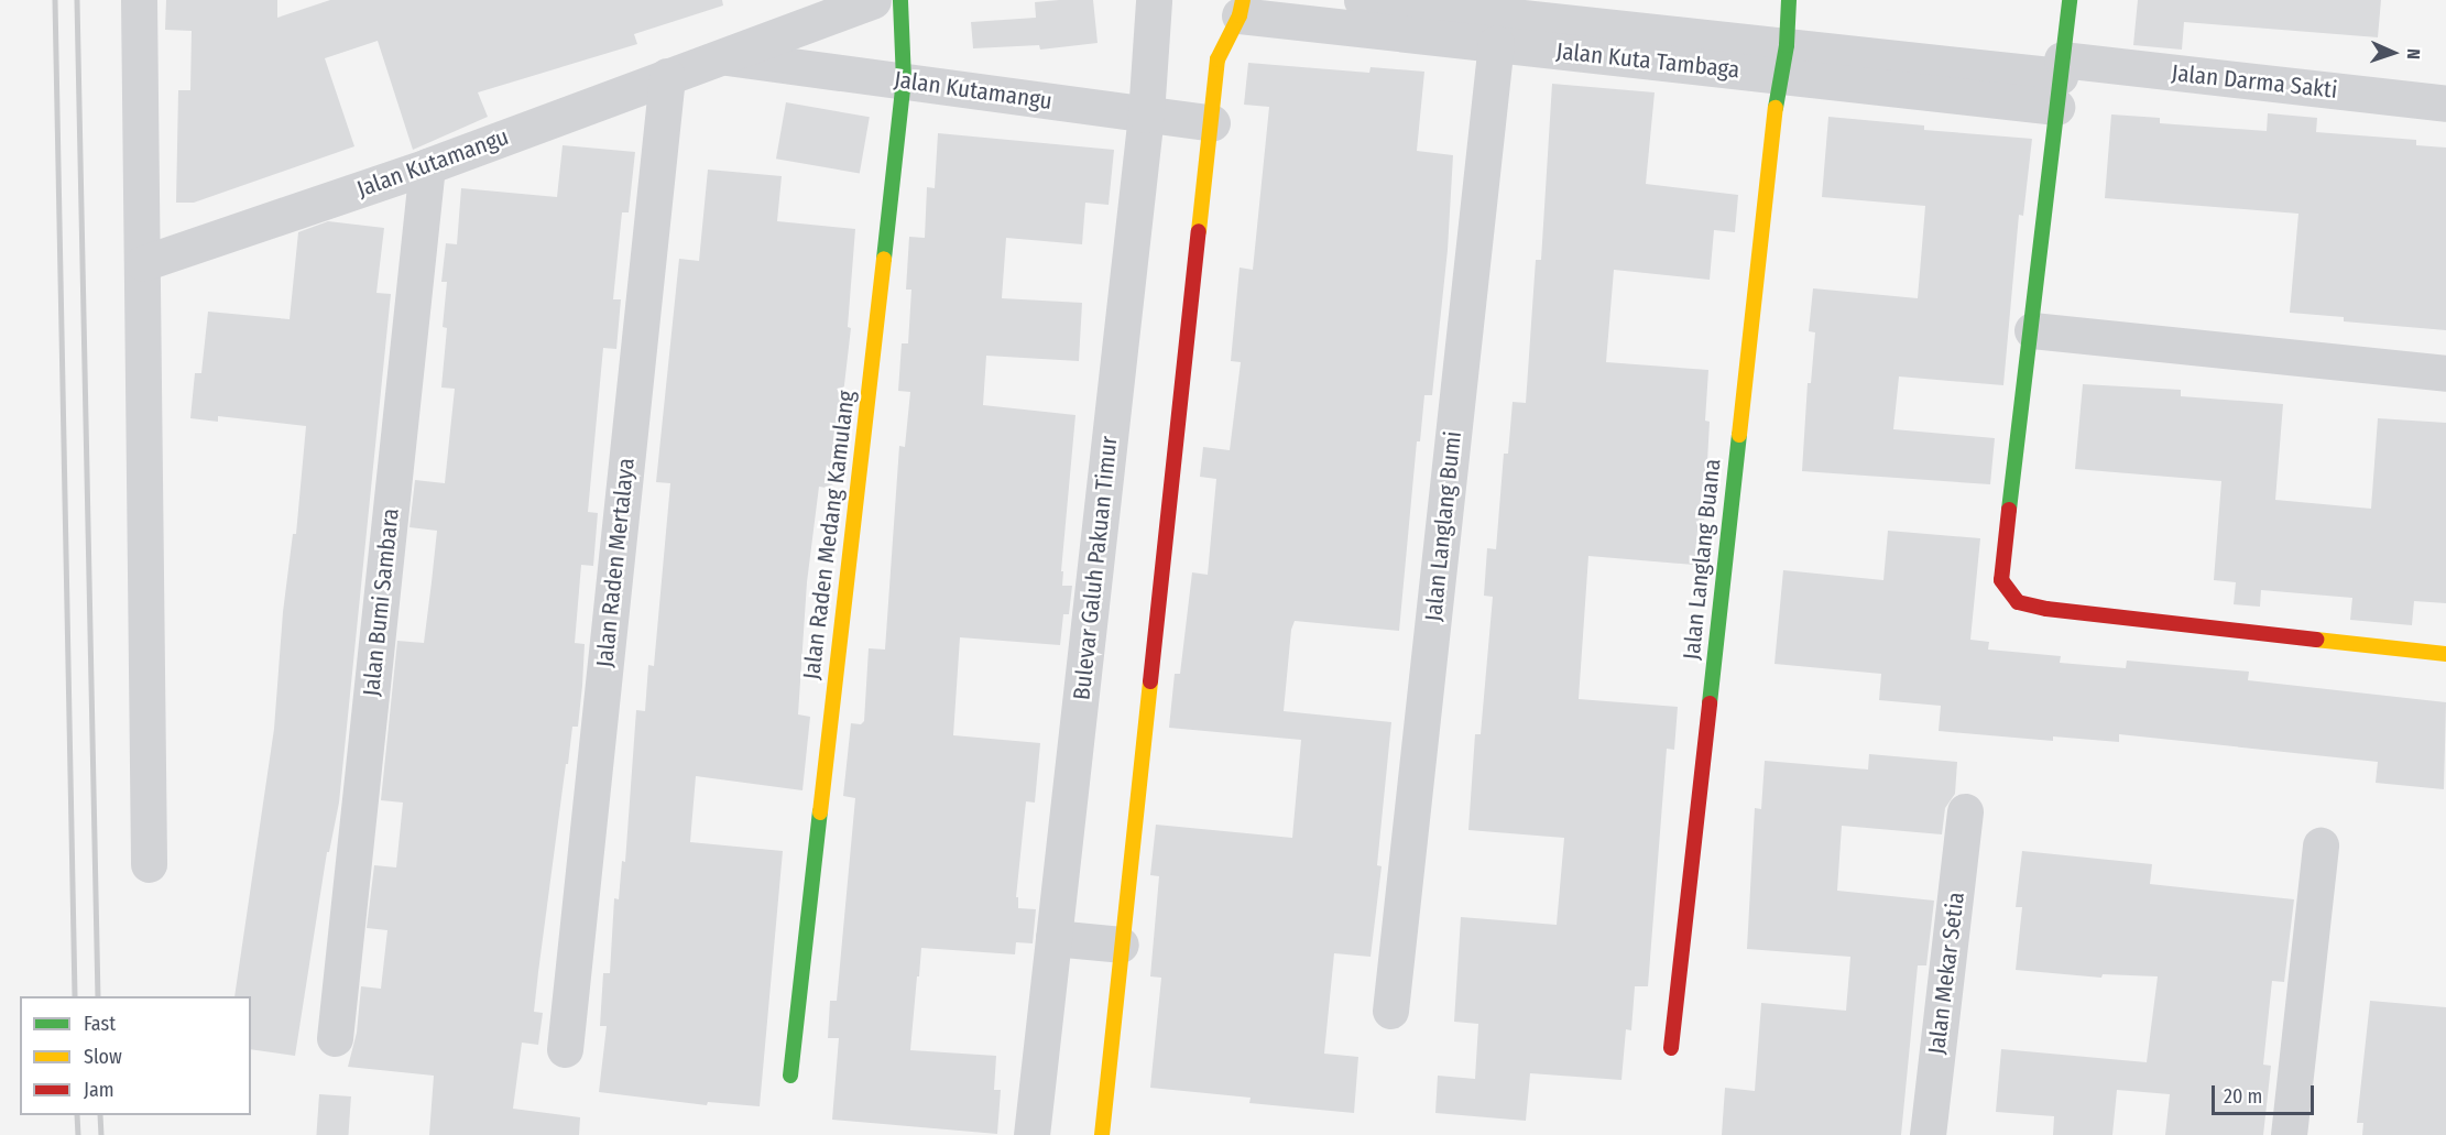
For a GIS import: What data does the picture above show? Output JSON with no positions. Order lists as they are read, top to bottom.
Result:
{
  "streets": {
    "street": [
      "Jalan Kuta Tambaga",
      "Jalan Darma Sakti",
      "Jalan Kutamangu",
      "Jalan Langlang Bumi",
      "Jalan Raden Medang Kamulang",
      "Jalan Langlang Buana",
      "Jalan Raden Mertalaya",
      "Bulevar Galuh Pakuan Timur",
      "Jalan Bumi Sambara",
      "Jalan Mekar Setia"
    ]
  },
  "crossings": [
    ["Jalan Kuta Tambaga", "Jalan Darma Sakti"],
    ["Jalan Kuta Tambaga", "Jalan Langlang Bumi"],
    ["Jalan Kuta Tambaga", "Jalan Langlang Buana"],
    ["Jalan Kutamangu", "Jalan Raden Medang Kamulang"],
    ["Jalan Kutamangu", "Jalan Raden Mertalaya"],
    ["Jalan Kutamangu", "Bulevar Galuh Pakuan Timur"],
    ["Jalan Kutamangu", "Jalan Bumi Sambara"]
  ],
  "legend": ["Fast", "Slow", "Jam"],
  "scale_bar": "20 m",
  "north": "right"
}
